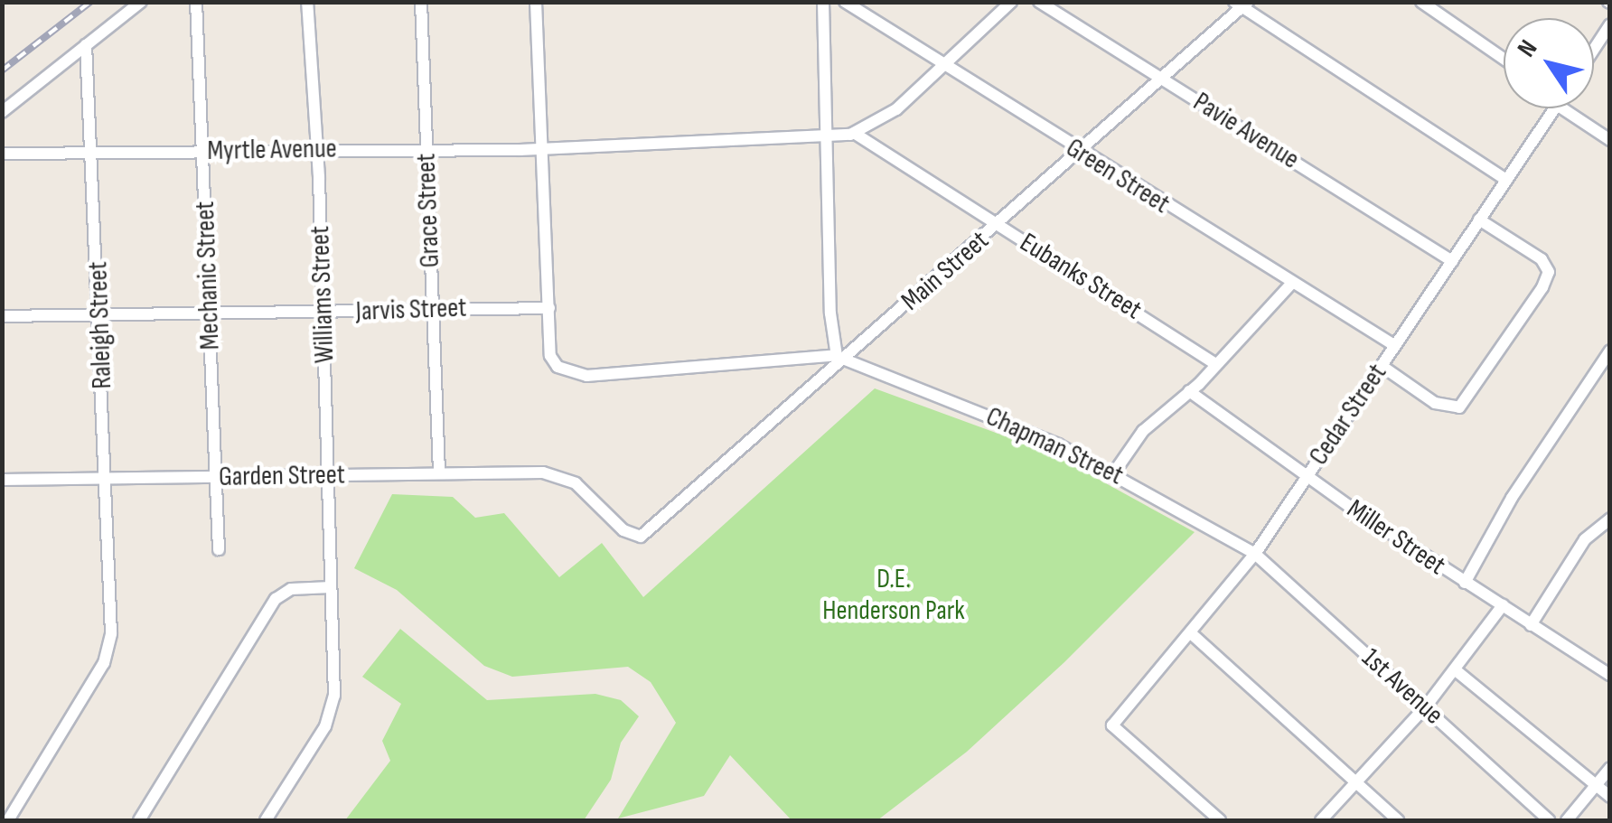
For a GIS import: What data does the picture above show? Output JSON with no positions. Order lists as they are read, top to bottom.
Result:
{
  "streets": {
    "street": [
      "Pavie Avenue",
      "Myrtle Avenue",
      "Green Street",
      "Grace Street",
      "Main Street",
      "Mechanic Street",
      "Eubanks Street",
      "Williams Street",
      "Jarvis Street",
      "Raleigh Street",
      "Cedar Street",
      "Chapman Street",
      "Garden Street",
      "Miller Street",
      "1st Avenue"
    ]
  },
  "crossings": [
    ["Pavie Avenue", "Main Street"],
    ["Pavie Avenue", "Cedar Street"],
    ["Myrtle Avenue", "Grace Street"],
    ["Myrtle Avenue", "Mechanic Street"],
    ["Myrtle Avenue", "Eubanks Street"],
    ["Myrtle Avenue", "Williams Street"],
    ["Myrtle Avenue", "Raleigh Street"],
    ["Green Street", "Main Street"],
    ["Green Street", "Cedar Street"],
    ["Grace Street", "Jarvis Street"],
    ["Grace Street", "Garden Street"],
    ["Main Street", "Eubanks Street"],
    ["Main Street", "Chapman Street"],
    ["Main Street", "Garden Street"],
    ["Mechanic Street", "Jarvis Street"],
    ["Mechanic Street", "Garden Street"],
    ["Williams Street", "Jarvis Street"],
    ["Williams Street", "Garden Street"],
    ["Jarvis Street", "Raleigh Street"],
    ["Raleigh Street", "Garden Street"],
    ["Cedar Street", "Chapman Street"],
    ["Cedar Street", "Miller Street"],
    ["Cedar Street", "1st Avenue"],
    ["Chapman Street", "1st Avenue"]
  ],
  "parks": ["D.E. Henderson Park"],
  "north": "top left"
}
